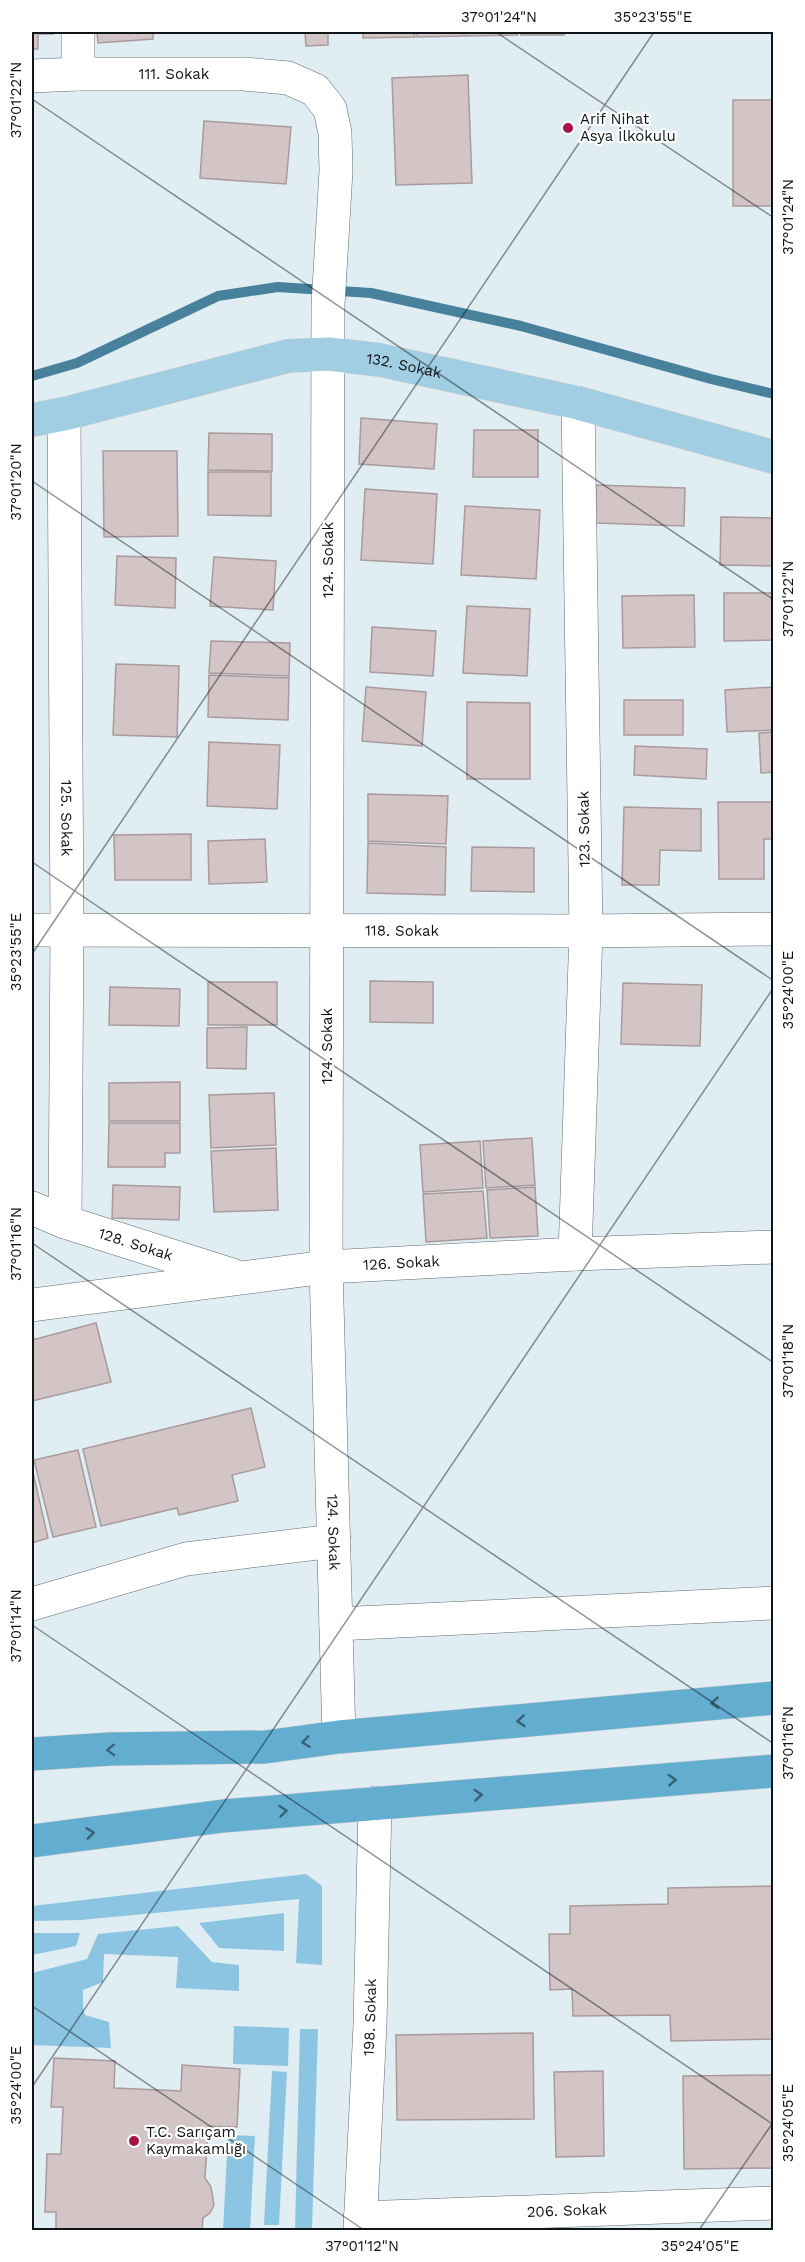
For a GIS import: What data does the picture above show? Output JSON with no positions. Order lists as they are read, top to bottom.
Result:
{
  "streets": {
    "main road": ["132. Sokak"],
    "street": [
      "111. Sokak",
      "124. Sokak",
      "125. Sokak",
      "123. Sokak",
      "118. Sokak",
      "128. Sokak",
      "126. Sokak",
      "198. Sokak",
      "206. Sokak"
    ]
  },
  "crossings": [
    ["111. Sokak", "124. Sokak"],
    ["132. Sokak", "124. Sokak"],
    ["132. Sokak", "125. Sokak"],
    ["132. Sokak", "123. Sokak"],
    ["124. Sokak", "118. Sokak"],
    ["124. Sokak", "126. Sokak"],
    ["125. Sokak", "118. Sokak"],
    ["125. Sokak", "128. Sokak"],
    ["123. Sokak", "118. Sokak"],
    ["123. Sokak", "126. Sokak"],
    ["128. Sokak", "126. Sokak"],
    ["198. Sokak", "206. Sokak"]
  ],
  "places": ["Arif Nihat Asya İlkokulu", "T.C. Sarıçam Kaymakamlığı"],
  "coordinates": [
    "37°01'24\"N",
    "35°23'55\"E",
    "37°01'22\"N",
    "37°01'20\"N",
    "35°24'00\"E",
    "37°01'16\"N",
    "37°01'18\"N",
    "37°01'14\"N",
    "35°24'05\"E",
    "37°01'12\"N"
  ]
}
